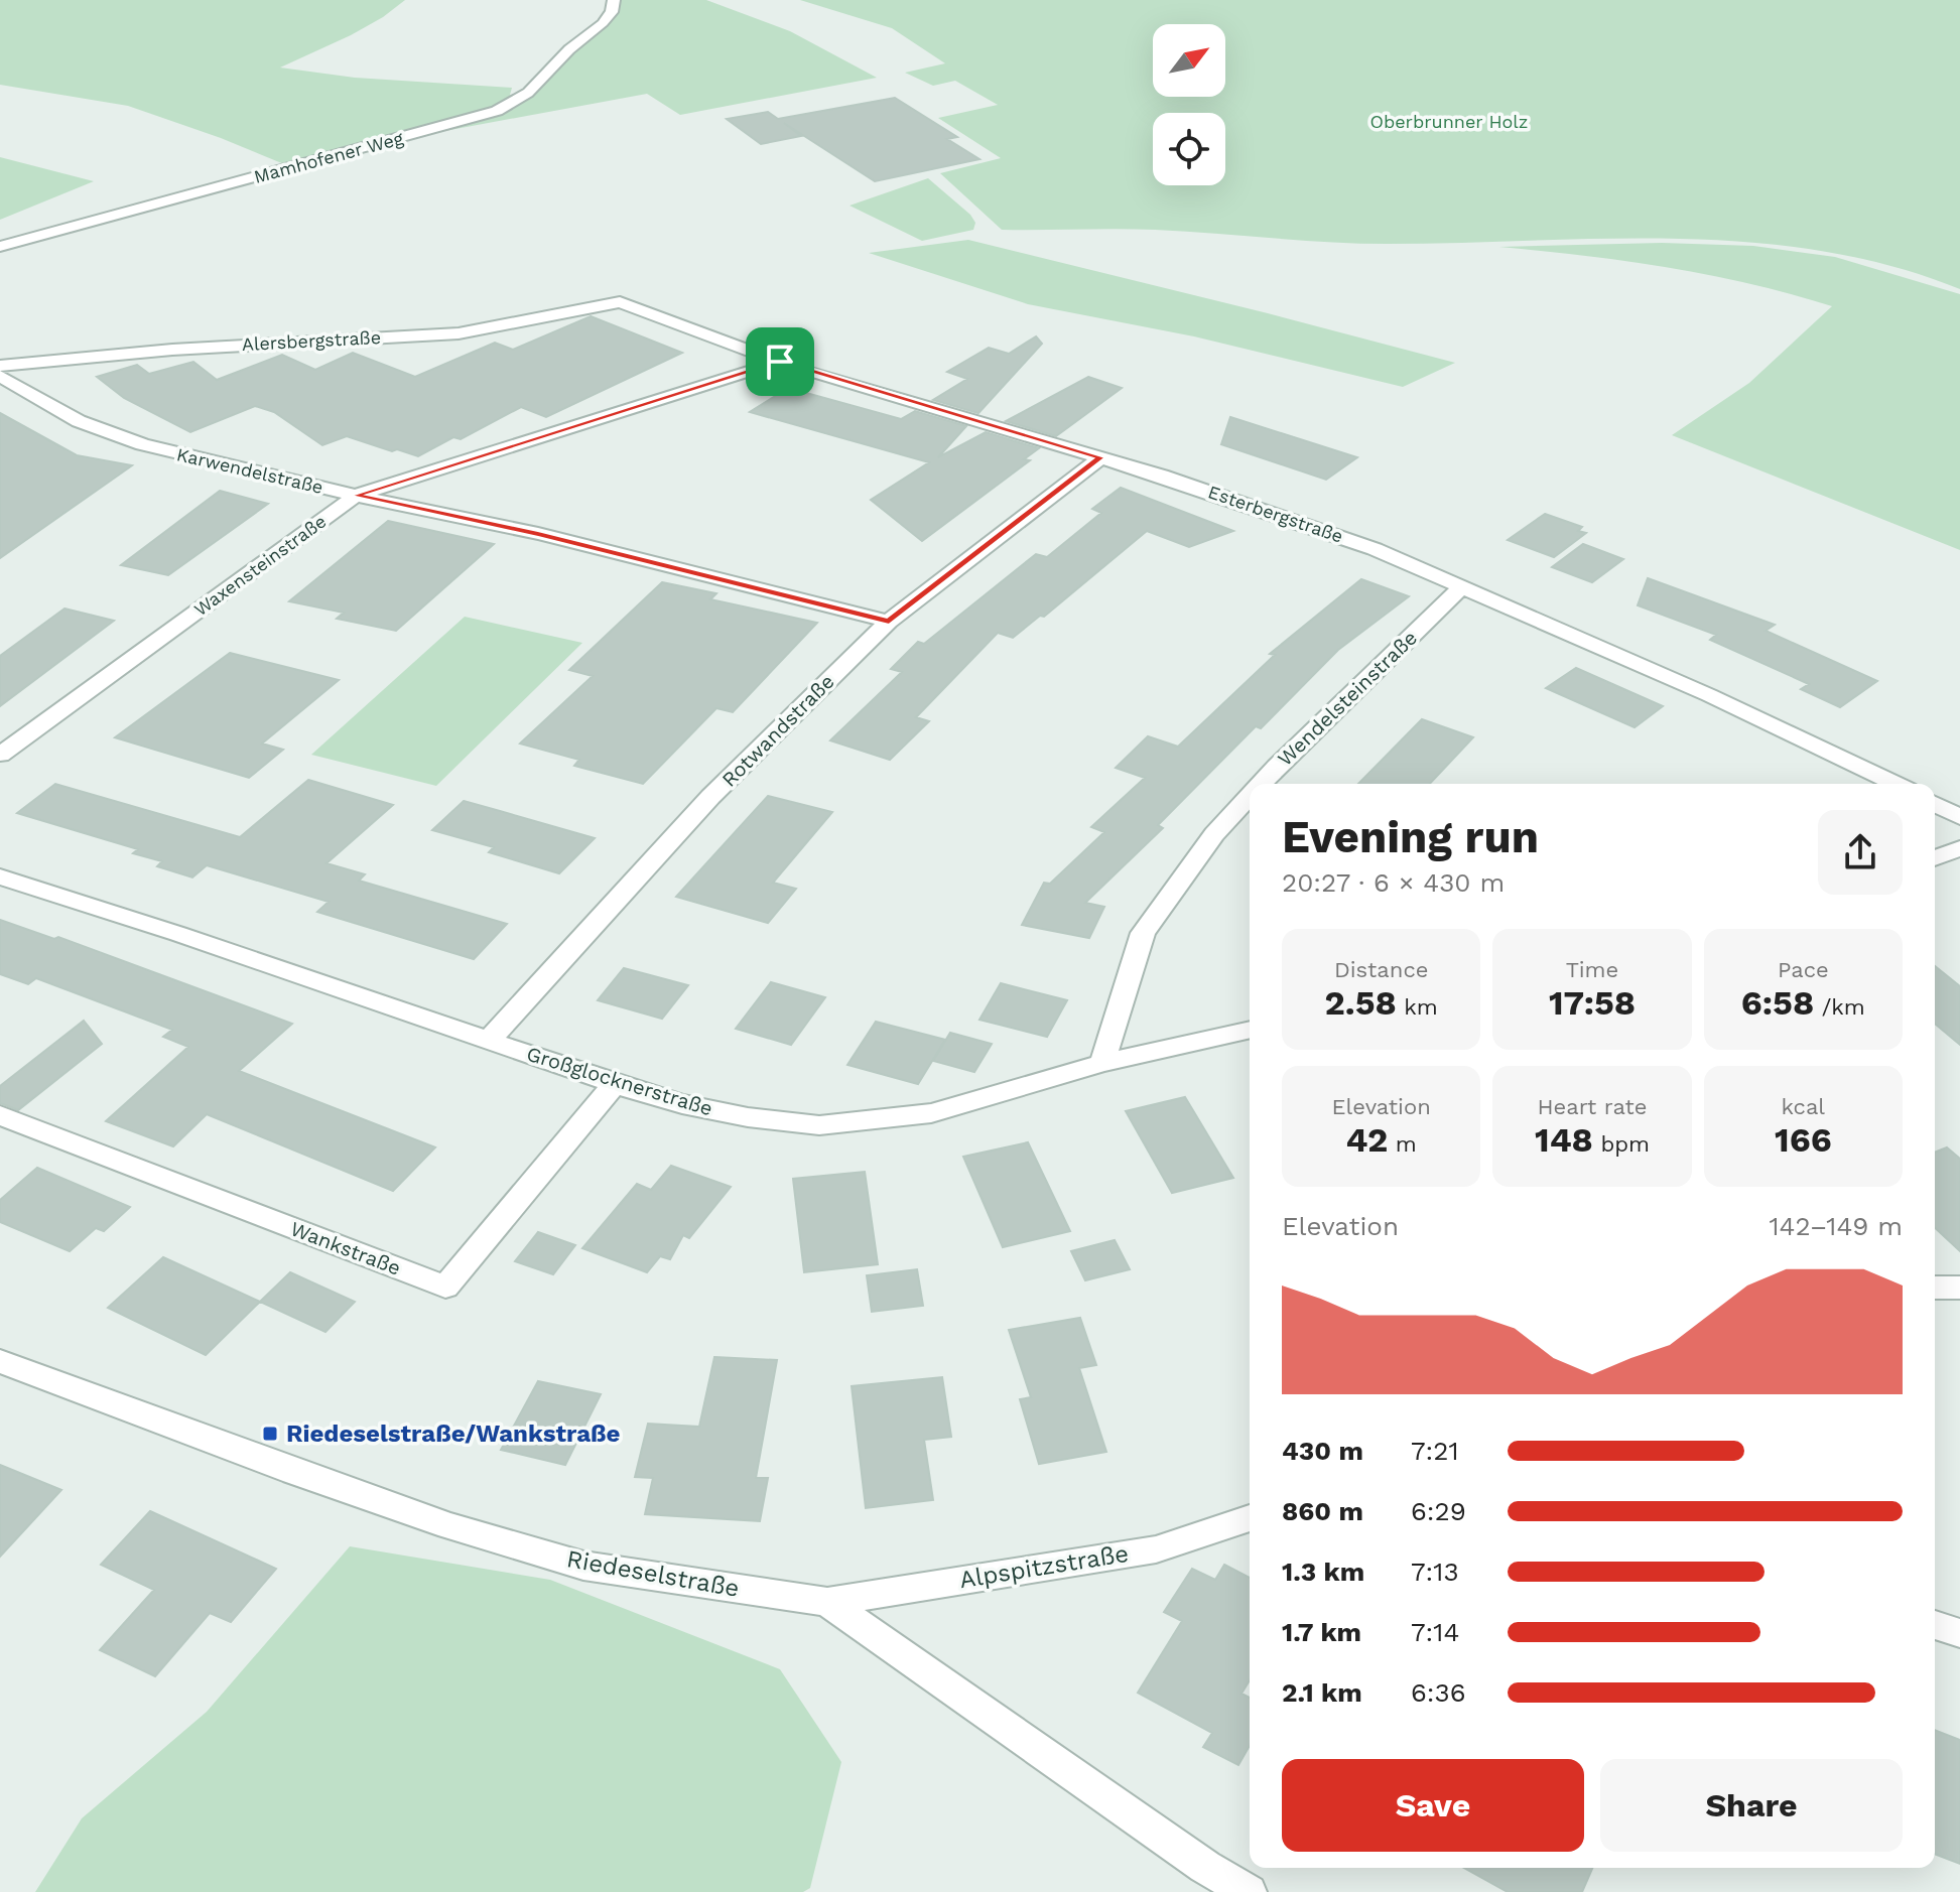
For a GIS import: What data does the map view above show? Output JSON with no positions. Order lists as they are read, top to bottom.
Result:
{
  "streets": {
    "street": [
      "Mamhofener Weg",
      "Alersbergstraße",
      "Karwendelstraße",
      "Esterbergstraße",
      "Waxensteinstraße",
      "Wendelsteinstraße",
      "Rotwandstraße",
      "Großglocknerstraße",
      "Wankstraße",
      "Alpspitzstraße",
      "Riedeselstraße"
    ]
  },
  "crossings": [
    ["Alersbergstraße", "Esterbergstraße"],
    ["Karwendelstraße", "Waxensteinstraße"],
    ["Karwendelstraße", "Rotwandstraße"],
    ["Esterbergstraße", "Waxensteinstraße"],
    ["Esterbergstraße", "Wendelsteinstraße"],
    ["Esterbergstraße", "Rotwandstraße"],
    ["Wendelsteinstraße", "Großglocknerstraße"],
    ["Rotwandstraße", "Großglocknerstraße"],
    ["Großglocknerstraße", "Wankstraße"],
    ["Alpspitzstraße", "Riedeselstraße"]
  ],
  "parks": ["Oberbrunner Holz"],
  "places": {
    "transit": ["Riedeselstraße/Wankstraße"]
  },
  "north": "top right",
  "page": {
    "heading": ["Evening run", "20:27 · 6 × 430 m"],
    "stats": [
      ["Distance", "2.58 km"],
      ["Time", "17:58"],
      ["Pace", "6:58 /km"],
      ["Elevation", "42 m"],
      ["Heart rate", "148 bpm"],
      ["kcal", "166"]
    ],
    "chart": ["Elevation", "142–149 m"],
    "list": [
      {
        "name": "430 m",
        "note": "7:21"
      },
      {
        "name": "860 m",
        "note": "6:29"
      },
      {
        "name": "1.3 km",
        "note": "7:13"
      },
      {
        "name": "1.7 km",
        "note": "7:14"
      },
      {
        "name": "2.1 km",
        "note": "6:36"
      }
    ],
    "buttons": ["Save", "Share"]
  }
}
